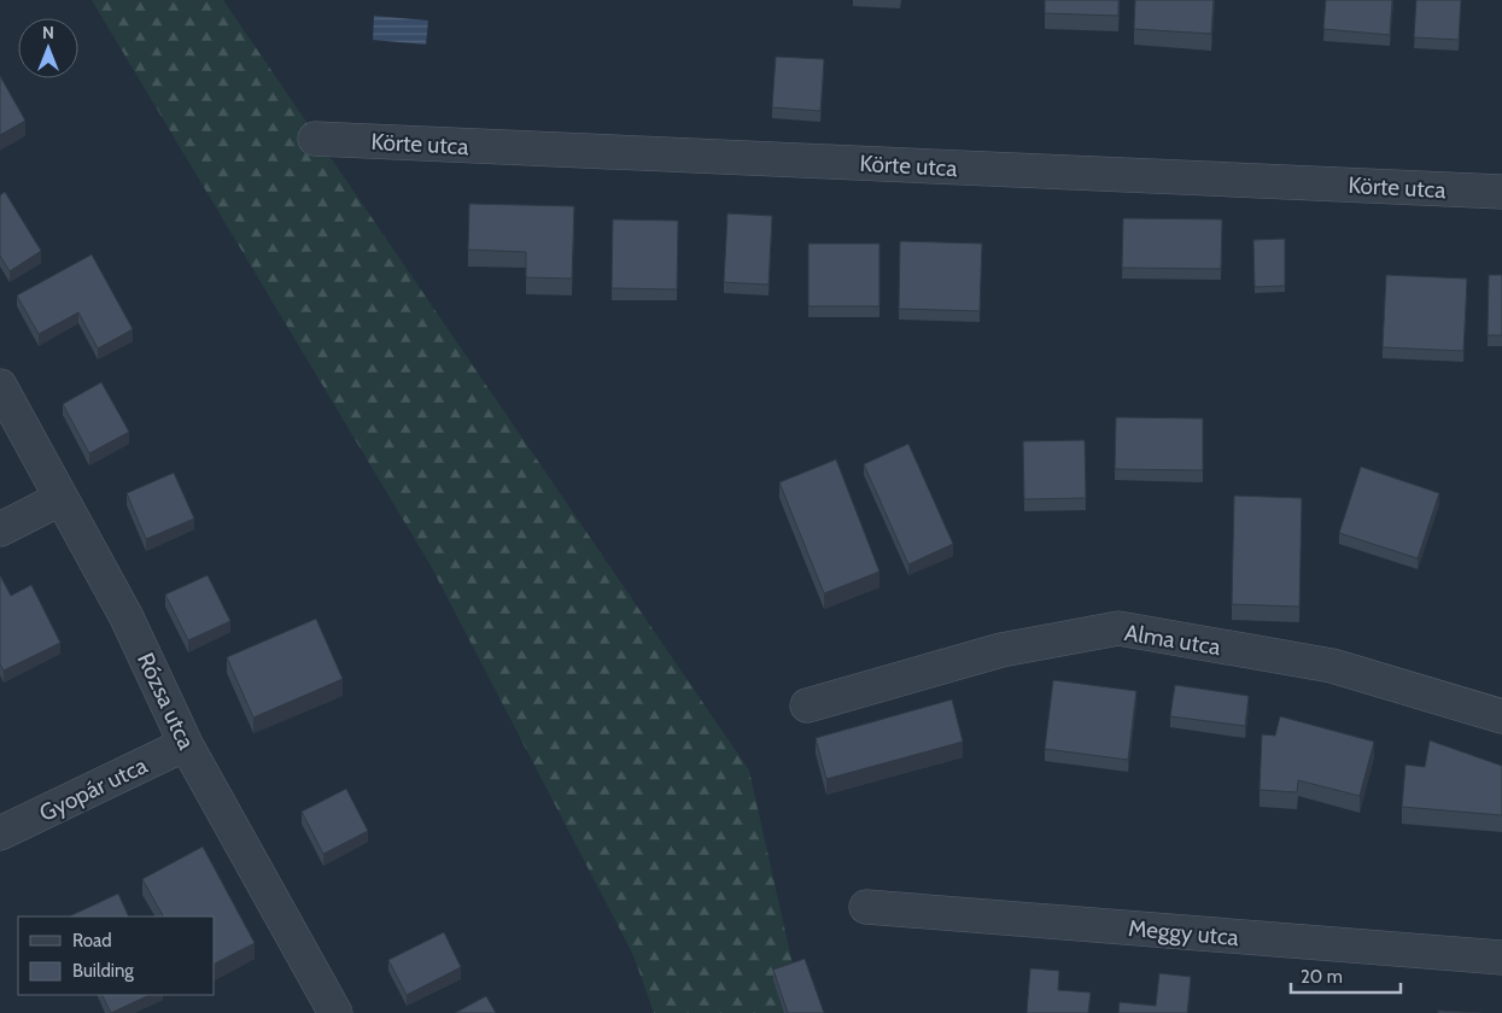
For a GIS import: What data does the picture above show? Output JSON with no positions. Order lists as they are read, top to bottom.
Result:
{
  "streets": {
    "street": [
      "Körte utca",
      "Alma utca",
      "Rózsa utca",
      "Gyopár utca",
      "Meggy utca"
    ]
  },
  "crossings": [
    ["Rózsa utca", "Gyopár utca"]
  ],
  "legend": ["Road", "Building"],
  "scale_bar": "20 m",
  "north": "top"
}
